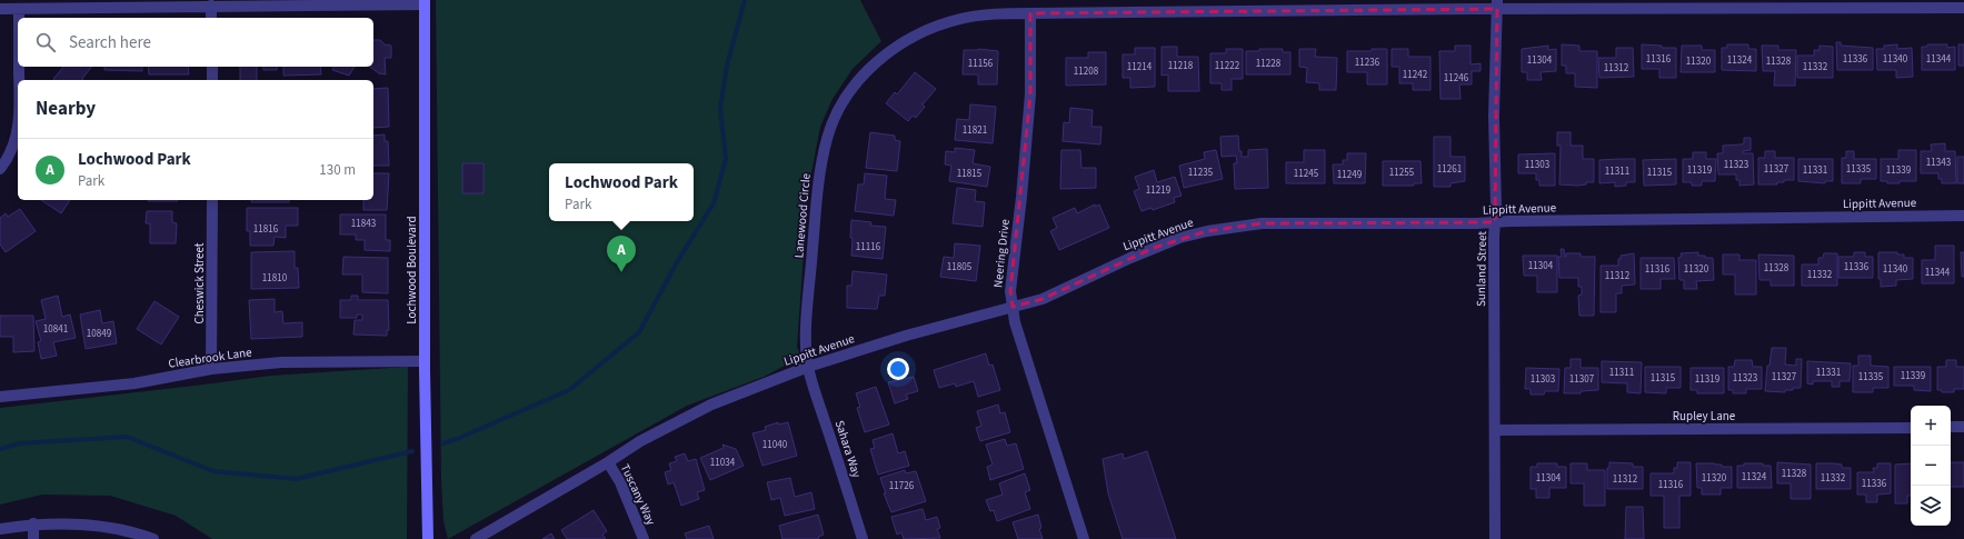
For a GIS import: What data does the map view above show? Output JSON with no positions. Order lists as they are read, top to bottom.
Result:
{
  "streets": {
    "street": [
      "Lippitt Avenue",
      "Lanewood Circle",
      "Neering Drive",
      "Sunland Street",
      "Lochwood Boulevard",
      "Cheswick Street",
      "Clearbrook Lane",
      "Rupley Lane",
      "Sahara Way",
      "Tuscany Way"
    ]
  },
  "crossings": [
    ["Lippitt Avenue", "Lanewood Circle"],
    ["Lippitt Avenue", "Neering Drive"],
    ["Lippitt Avenue", "Sunland Street"],
    ["Lippitt Avenue", "Sahara Way"],
    ["Lippitt Avenue", "Tuscany Way"],
    ["Lanewood Circle", "Neering Drive"],
    ["Lanewood Circle", "Sunland Street"],
    ["Lanewood Circle", "Sahara Way"],
    ["Sunland Street", "Rupley Lane"],
    ["Lochwood Boulevard", "Clearbrook Lane"],
    ["Cheswick Street", "Clearbrook Lane"]
  ],
  "house_numbers": [
    "11316",
    "11336",
    "11340",
    "11344",
    "11304",
    "11324",
    "11320",
    "11328",
    "11236",
    "11156",
    "11228",
    "11218",
    "11222",
    "11214",
    "11332",
    "11312",
    "11208",
    "11242",
    "11246",
    "11821",
    "11343",
    "11303",
    "11323",
    "11261",
    "11327",
    "11335",
    "11319",
    "11331",
    "11339",
    "11311",
    "11235",
    "11255",
    "11315",
    "11815",
    "11245",
    "11249",
    "11219",
    "11843",
    "11816",
    "11116",
    "11304",
    "11805",
    "11336",
    "11328",
    "11316",
    "11320",
    "11340",
    "11344",
    "11332",
    "11312",
    "11810",
    "10841",
    "10849",
    "11311",
    "11331",
    "11339",
    "11327",
    "11335",
    "11315",
    "11323",
    "11303",
    "11307",
    "11319",
    "11040",
    "11034",
    "11328",
    "11324",
    "11304",
    "11320",
    "11332",
    "11312",
    "11336",
    "11316",
    "11726"
  ],
  "page": {
    "search": "Search here",
    "heading": "Nearby",
    "list": [
      {
        "mark": "A",
        "name": "Lochwood Park",
        "note": "Park",
        "value": "130 m"
      }
    ],
    "popup": ["Lochwood Park", "Park"],
    "pins": "A",
    "map_buttons": ["+", "−"]
  }
}
